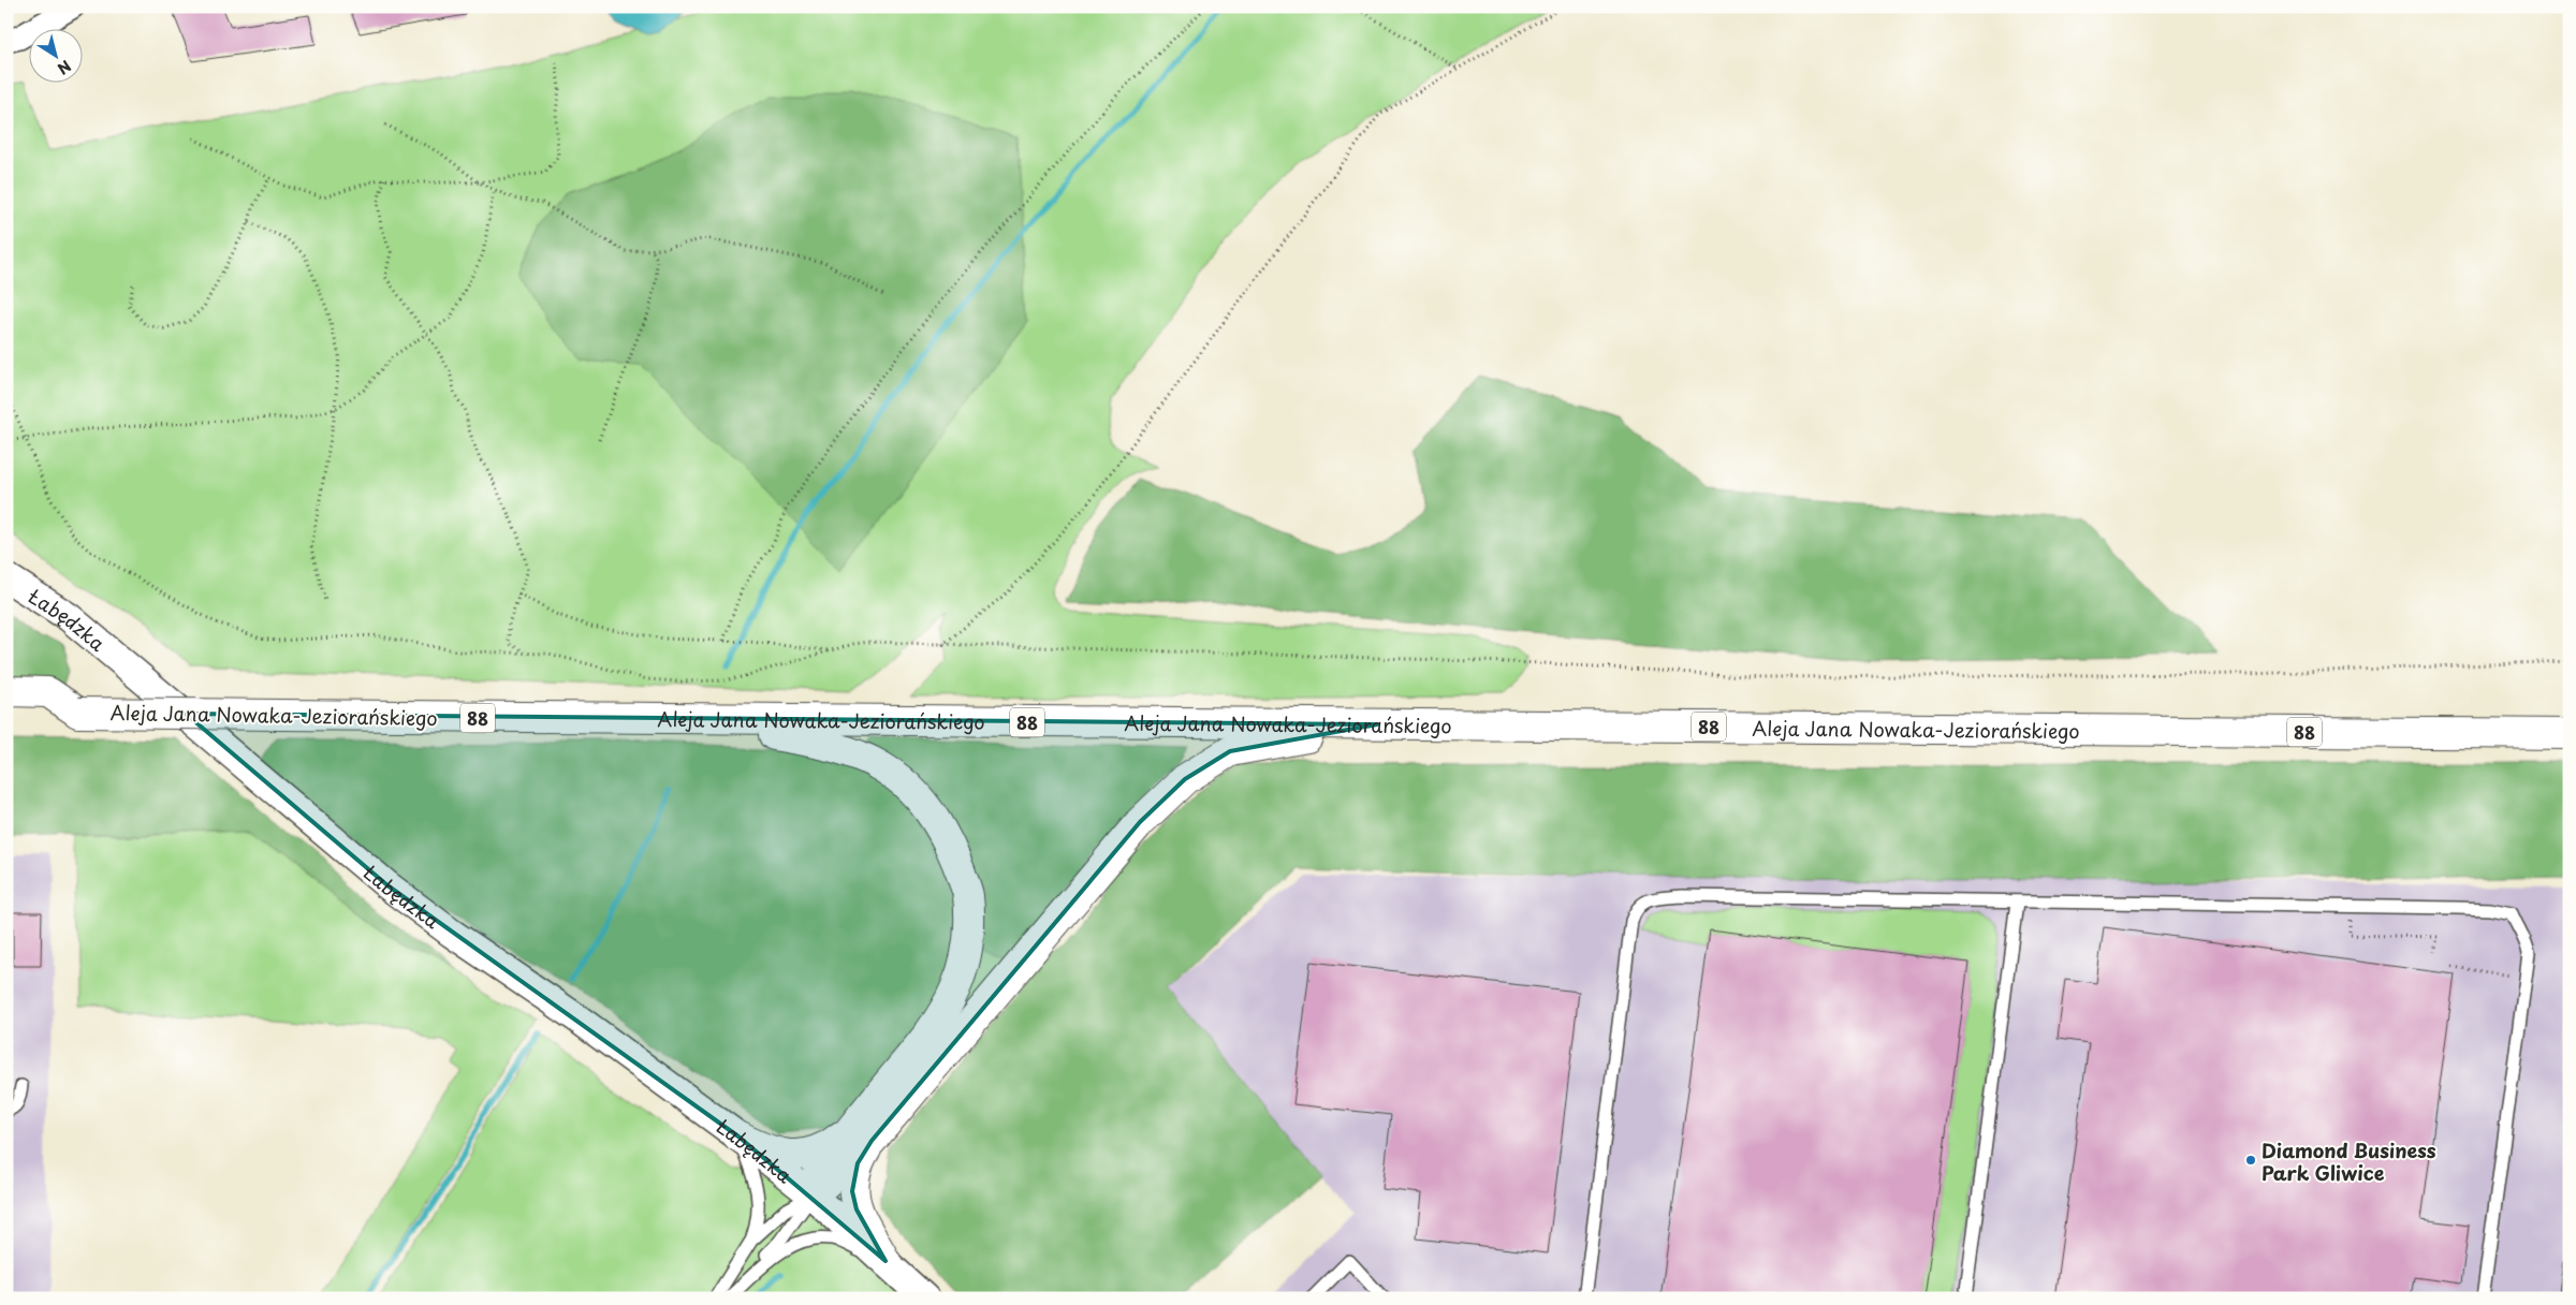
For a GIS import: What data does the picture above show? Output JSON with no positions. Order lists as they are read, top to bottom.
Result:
{
  "streets": {
    "main road": ["Aleja Jana Nowaka-Jeziorańskiego", "88"],
    "street": ["Łabędzka"]
  },
  "places": ["Diamond Business Park Gliwice"],
  "north": "bottom right"
}
